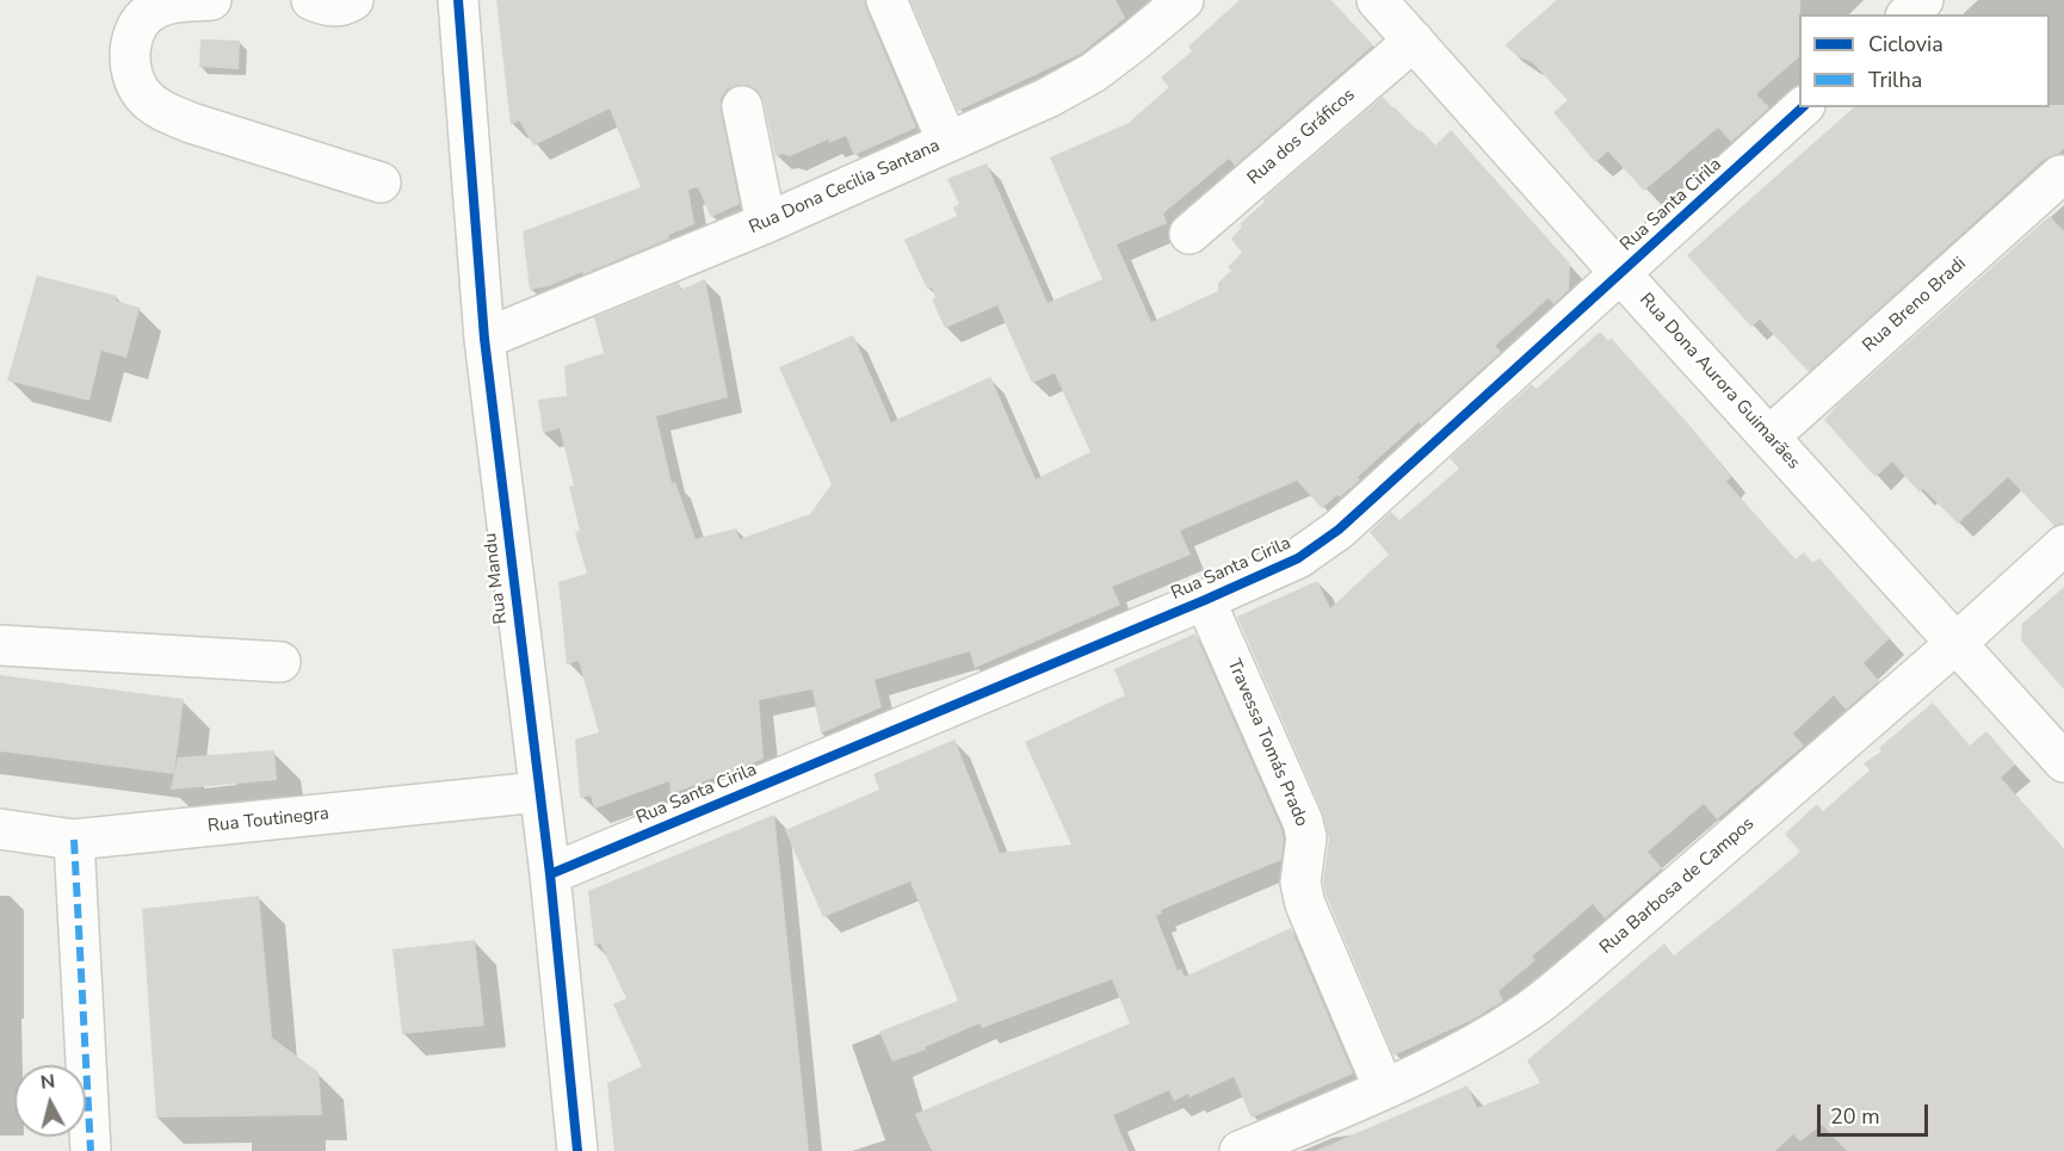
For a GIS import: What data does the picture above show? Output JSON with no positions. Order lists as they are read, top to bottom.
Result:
{
  "streets": {
    "street": [
      "Rua dos Gráficos",
      "Rua Dona Cecilia Santana",
      "Rua Santa Cirila",
      "Rua Breno Bradi",
      "Rua Dona Aurora Guimarães",
      "Rua Mandu",
      "Travessa Tomás Prado",
      "Rua Toutinegra",
      "Rua Barbosa de Campos"
    ]
  },
  "crossings": [
    ["Rua dos Gráficos", "Rua Dona Aurora Guimarães"],
    ["Rua Dona Cecilia Santana", "Rua Mandu"],
    ["Rua Santa Cirila", "Rua Dona Aurora Guimarães"],
    ["Rua Santa Cirila", "Rua Mandu"],
    ["Rua Santa Cirila", "Travessa Tomás Prado"],
    ["Rua Breno Bradi", "Rua Dona Aurora Guimarães"],
    ["Rua Dona Aurora Guimarães", "Rua Barbosa de Campos"],
    ["Rua Mandu", "Rua Toutinegra"],
    ["Travessa Tomás Prado", "Rua Barbosa de Campos"]
  ],
  "legend": ["Ciclovia", "Trilha"],
  "scale_bar": "20 m",
  "north": "top"
}
